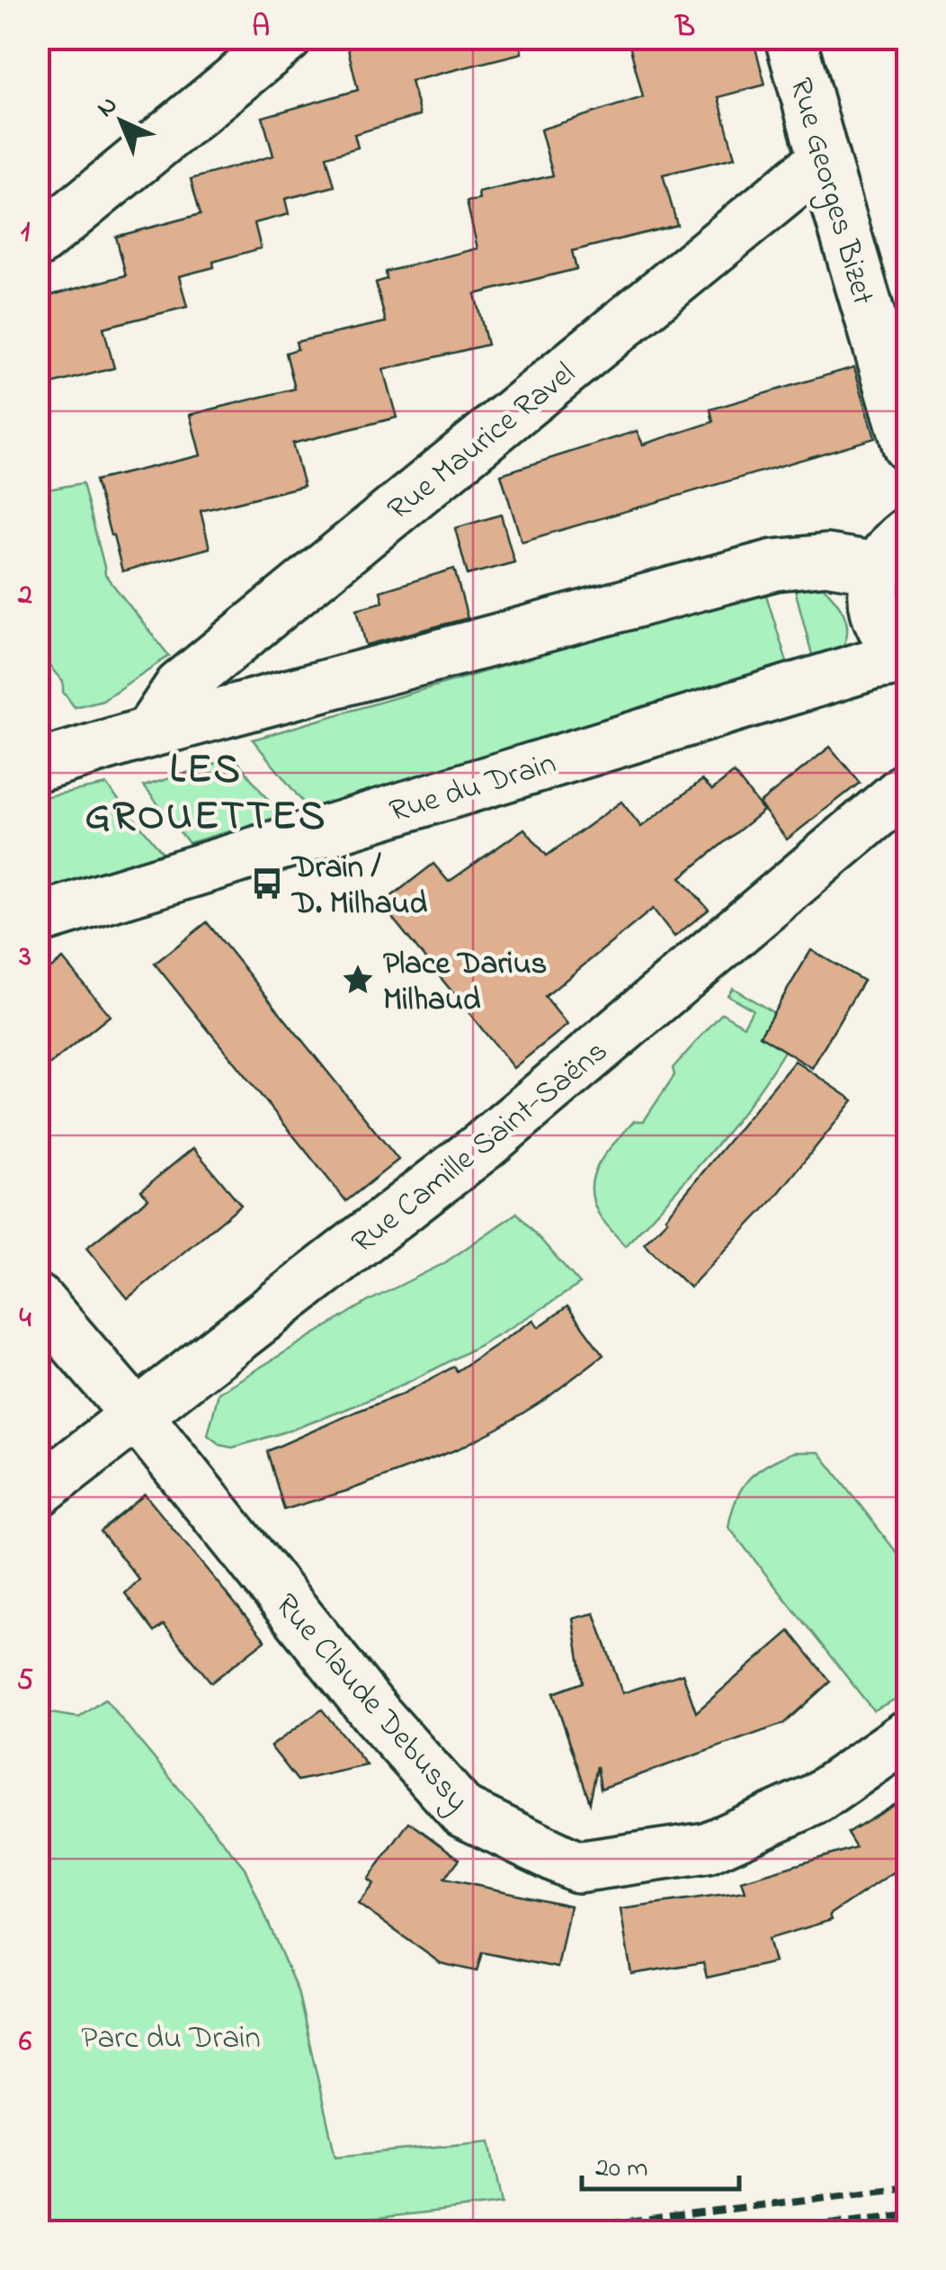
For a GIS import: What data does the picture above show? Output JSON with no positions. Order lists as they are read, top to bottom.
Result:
{
  "streets": {
    "street": [
      "Rue Georges Bizet",
      "Rue Maurice Ravel",
      "Rue du Drain",
      "Rue Camille Saint-Saëns",
      "Rue Claude Debussy"
    ]
  },
  "crossings": [
    ["Rue Georges Bizet", "Rue Maurice Ravel"],
    ["Rue Camille Saint-Saëns", "Rue Claude Debussy"]
  ],
  "districts": ["LES GROUETTES"],
  "parks": ["Parc du Drain"],
  "places": {
    "bus stop": ["Drain / D. Milhaud"],
    "place": ["Place Darius Milhaud"]
  },
  "scale_bar": "20 m",
  "north": "top left",
  "grid": {
    "columns": ["A", "B"],
    "rows": [
      "1",
      "2",
      "3",
      "4",
      "5",
      "6"
    ]
  }
}
